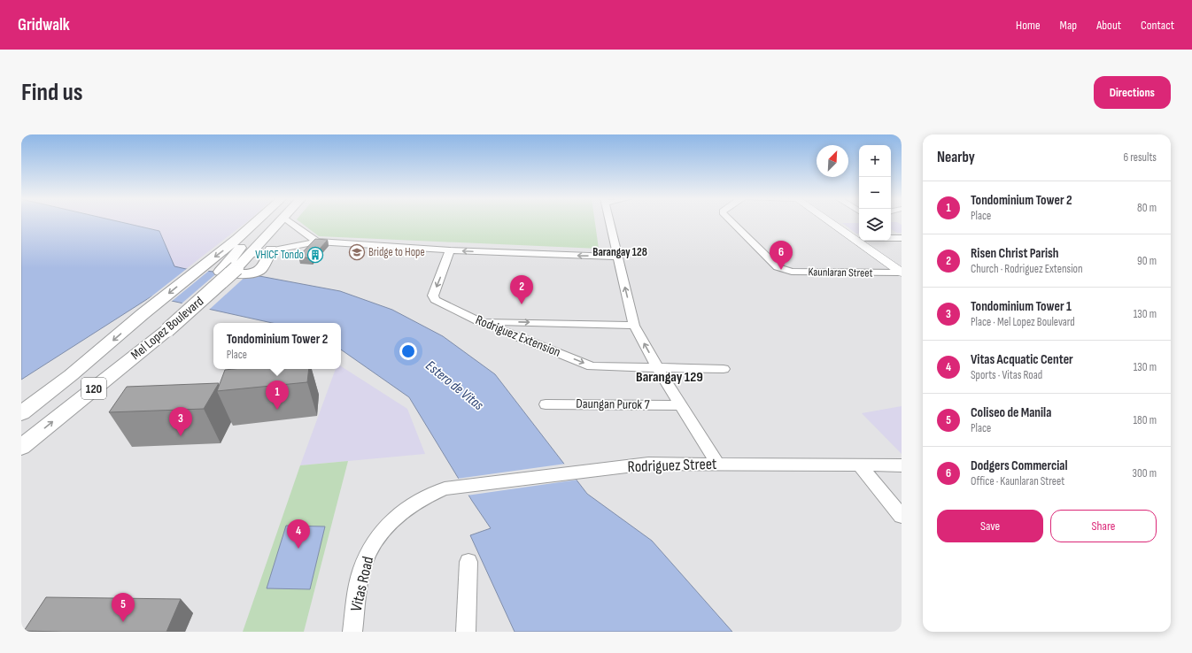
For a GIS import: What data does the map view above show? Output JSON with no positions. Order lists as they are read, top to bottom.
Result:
{
  "streets": {
    "highway": ["Mel Lopez Boulevard", "120"],
    "street": [
      "Kaunlaran Street",
      "Rodriguez Extension",
      "Daungan Purok 7",
      "Rodriguez Street",
      "Vitas Road"
    ]
  },
  "crossings": [
    ["Rodriguez Street", "Vitas Road"]
  ],
  "districts": ["Barangay 128", "Barangay 129"],
  "water": ["Estero de Vitas"],
  "places": {
    "school or university": ["Bridge to Hope"],
    "building": ["VHICF Tondo"]
  },
  "north": "top right",
  "page": {
    "header": "Gridwalk",
    "nav": [
      "Home",
      "Map",
      "About",
      "Contact"
    ],
    "buttons": [
      "Directions",
      ["Save", "Share"]
    ],
    "title": "Find us",
    "heading": ["Nearby", "6 results"],
    "map_buttons": ["+", "−"],
    "list": [
      {
        "mark": "1",
        "name": "Tondominium Tower 2",
        "note": "Place",
        "value": "80 m"
      },
      {
        "mark": "2",
        "name": "Risen Christ Parish",
        "note": "Church · Rodriguez Extension",
        "value": "90 m"
      },
      {
        "mark": "3",
        "name": "Tondominium Tower 1",
        "note": "Place · Mel Lopez Boulevard",
        "value": "130 m"
      },
      {
        "mark": "4",
        "name": "Vitas Acquatic Center",
        "note": "Sports · Vitas Road",
        "value": "130 m"
      },
      {
        "mark": "5",
        "name": "Coliseo de Manila",
        "note": "Place",
        "value": "180 m"
      },
      {
        "mark": "6",
        "name": "Dodgers Commercial",
        "note": "Office · Kaunlaran Street",
        "value": "300 m"
      }
    ],
    "pins": [
      "6",
      "2",
      "1",
      "3",
      "4",
      "5"
    ],
    "popup": ["Tondominium Tower 2", "Place"]
  }
}
